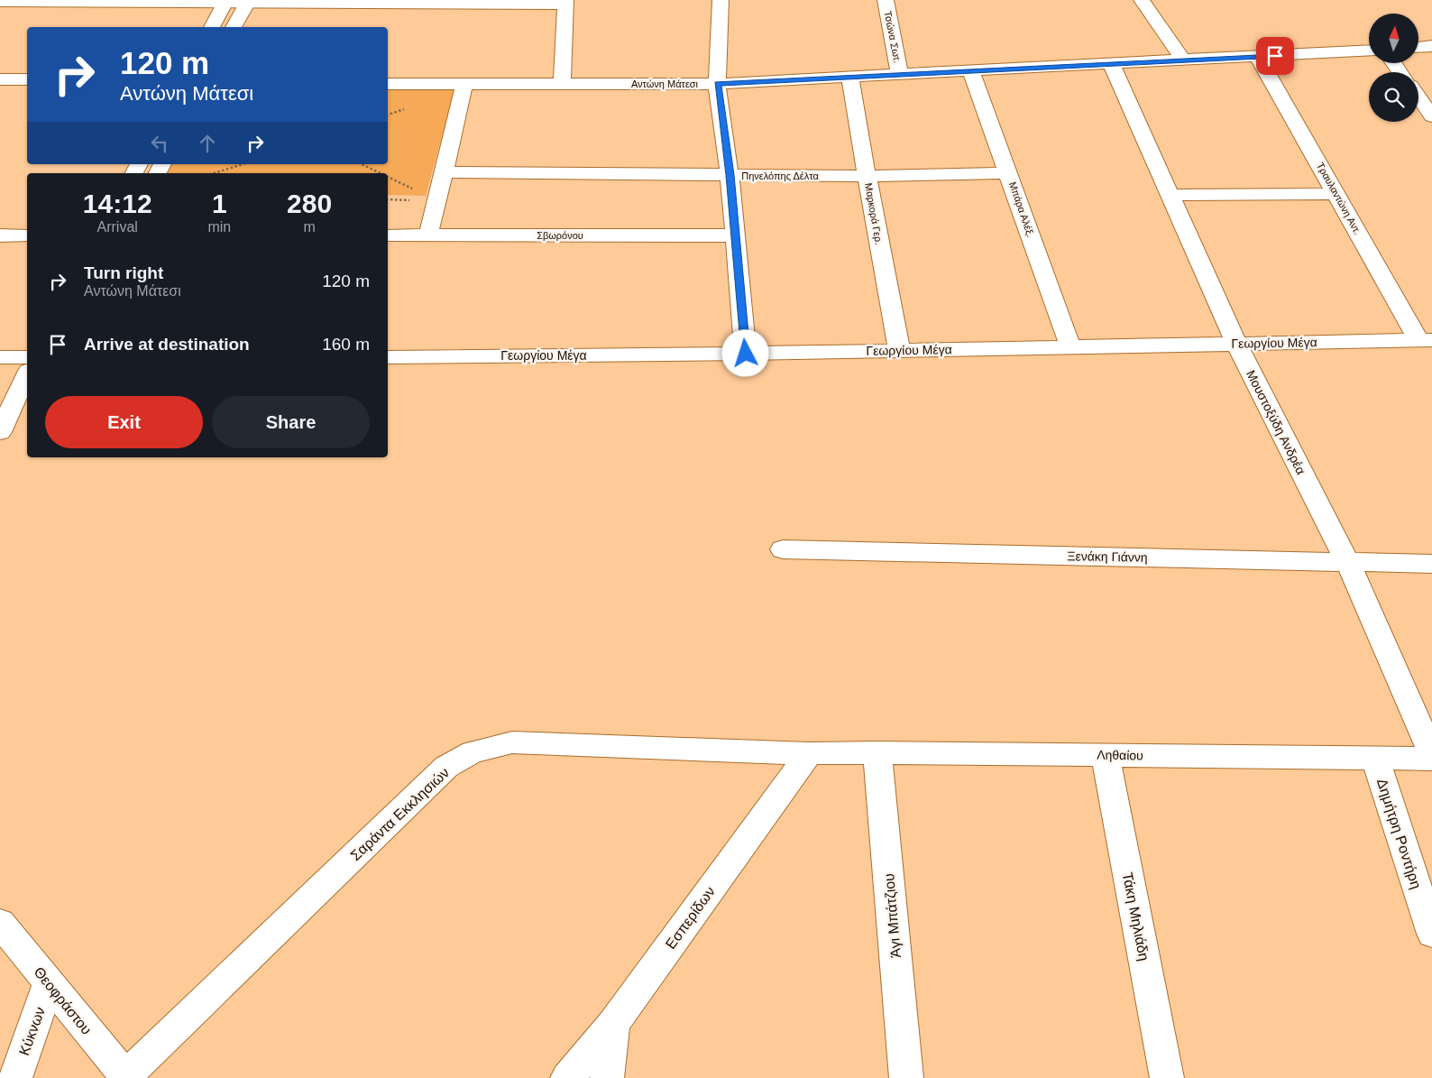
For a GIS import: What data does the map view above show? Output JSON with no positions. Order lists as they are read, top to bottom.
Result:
{
  "streets": {
    "street": [
      "Τσώνα Σωτ.",
      "Αντώνη Μάτεσι",
      "Πηνελόπης Δέλτα",
      "Τραυλαντώνη Αντ.",
      "Μπάρα Αλέξ.",
      "Μαρκορά Γερ.",
      "Σβωρόνου",
      "Γεωργίου Μέγα",
      "Μουστοξύδη Ανδρέα",
      "Ξενάκη Γιάννη",
      "Ληθαίου",
      "Σαράντα Εκκλησιών",
      "Δημήτρη Ροντήρη",
      "Άγι Μπάτζιου",
      "Τάκη Μηλιάδη",
      "Εσπερίδων",
      "Θεοφράστου",
      "Κύκνων"
    ]
  },
  "crossings": [
    ["Τσώνα Σωτ.", "Αντώνη Μάτεσι"],
    ["Αντώνη Μάτεσι", "Τραυλαντώνη Αντ."],
    ["Αντώνη Μάτεσι", "Μπάρα Αλέξ."],
    ["Αντώνη Μάτεσι", "Μαρκορά Γερ."],
    ["Αντώνη Μάτεσι", "Μουστοξύδη Ανδρέα"],
    ["Πηνελόπης Δέλτα", "Μπάρα Αλέξ."],
    ["Πηνελόπης Δέλτα", "Μαρκορά Γερ."],
    ["Τραυλαντώνη Αντ.", "Γεωργίου Μέγα"],
    ["Μπάρα Αλέξ.", "Γεωργίου Μέγα"],
    ["Μαρκορά Γερ.", "Γεωργίου Μέγα"],
    ["Γεωργίου Μέγα", "Μουστοξύδη Ανδρέα"],
    ["Μουστοξύδη Ανδρέα", "Ξενάκη Γιάννη"],
    ["Ληθαίου", "Σαράντα Εκκλησιών"],
    ["Ληθαίου", "Δημήτρη Ροντήρη"],
    ["Ληθαίου", "Άγι Μπάτζιου"],
    ["Ληθαίου", "Τάκη Μηλιάδη"],
    ["Ληθαίου", "Εσπερίδων"],
    ["Σαράντα Εκκλησιών", "Εσπερίδων"],
    ["Σαράντα Εκκλησιών", "Θεοφράστου"],
    ["Θεοφράστου", "Κύκνων"]
  ],
  "north": "top",
  "page": {
    "turn": ["120 m", "Αντώνη Μάτεσι"],
    "eta": [
      "14:12",
      "Arrival",
      "1",
      "min",
      "280",
      "m"
    ],
    "list": [
      {
        "name": "Turn right",
        "note": "Αντώνη Μάτεσι",
        "value": "120 m"
      },
      {
        "name": "Arrive at destination",
        "value": "160 m"
      }
    ],
    "buttons": ["Exit", "Share"]
  }
}
